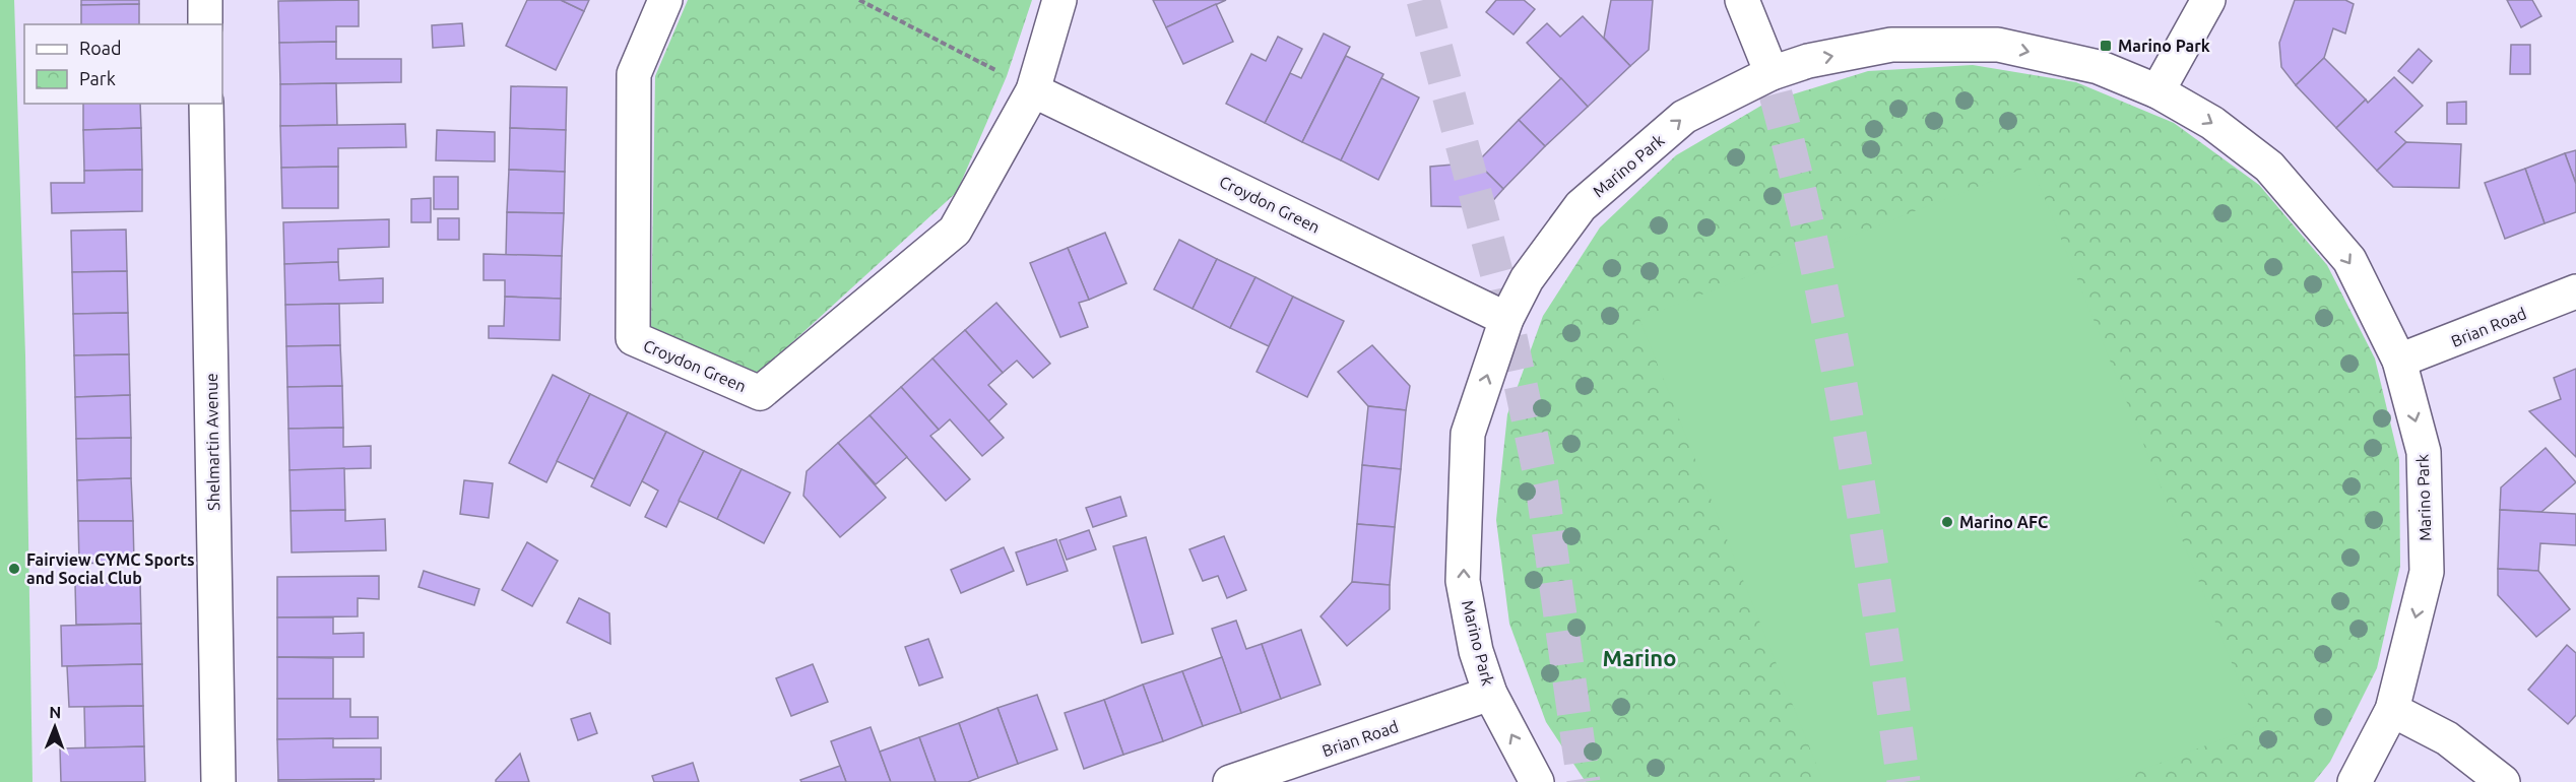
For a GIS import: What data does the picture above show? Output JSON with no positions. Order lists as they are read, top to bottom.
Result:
{
  "streets": {
    "street": [
      "Marino Park",
      "Croydon Green",
      "Brian Road",
      "Shelmartin Avenue"
    ]
  },
  "crossings": [
    ["Marino Park", "Croydon Green"],
    ["Marino Park", "Brian Road"]
  ],
  "districts": ["Marino"],
  "places": {
    "transit": ["Marino Park"],
    "other": ["Marino AFC", "Fairview CYMC Sports and Social Club"]
  },
  "legend": ["Road", "Park"],
  "north": "top"
}
